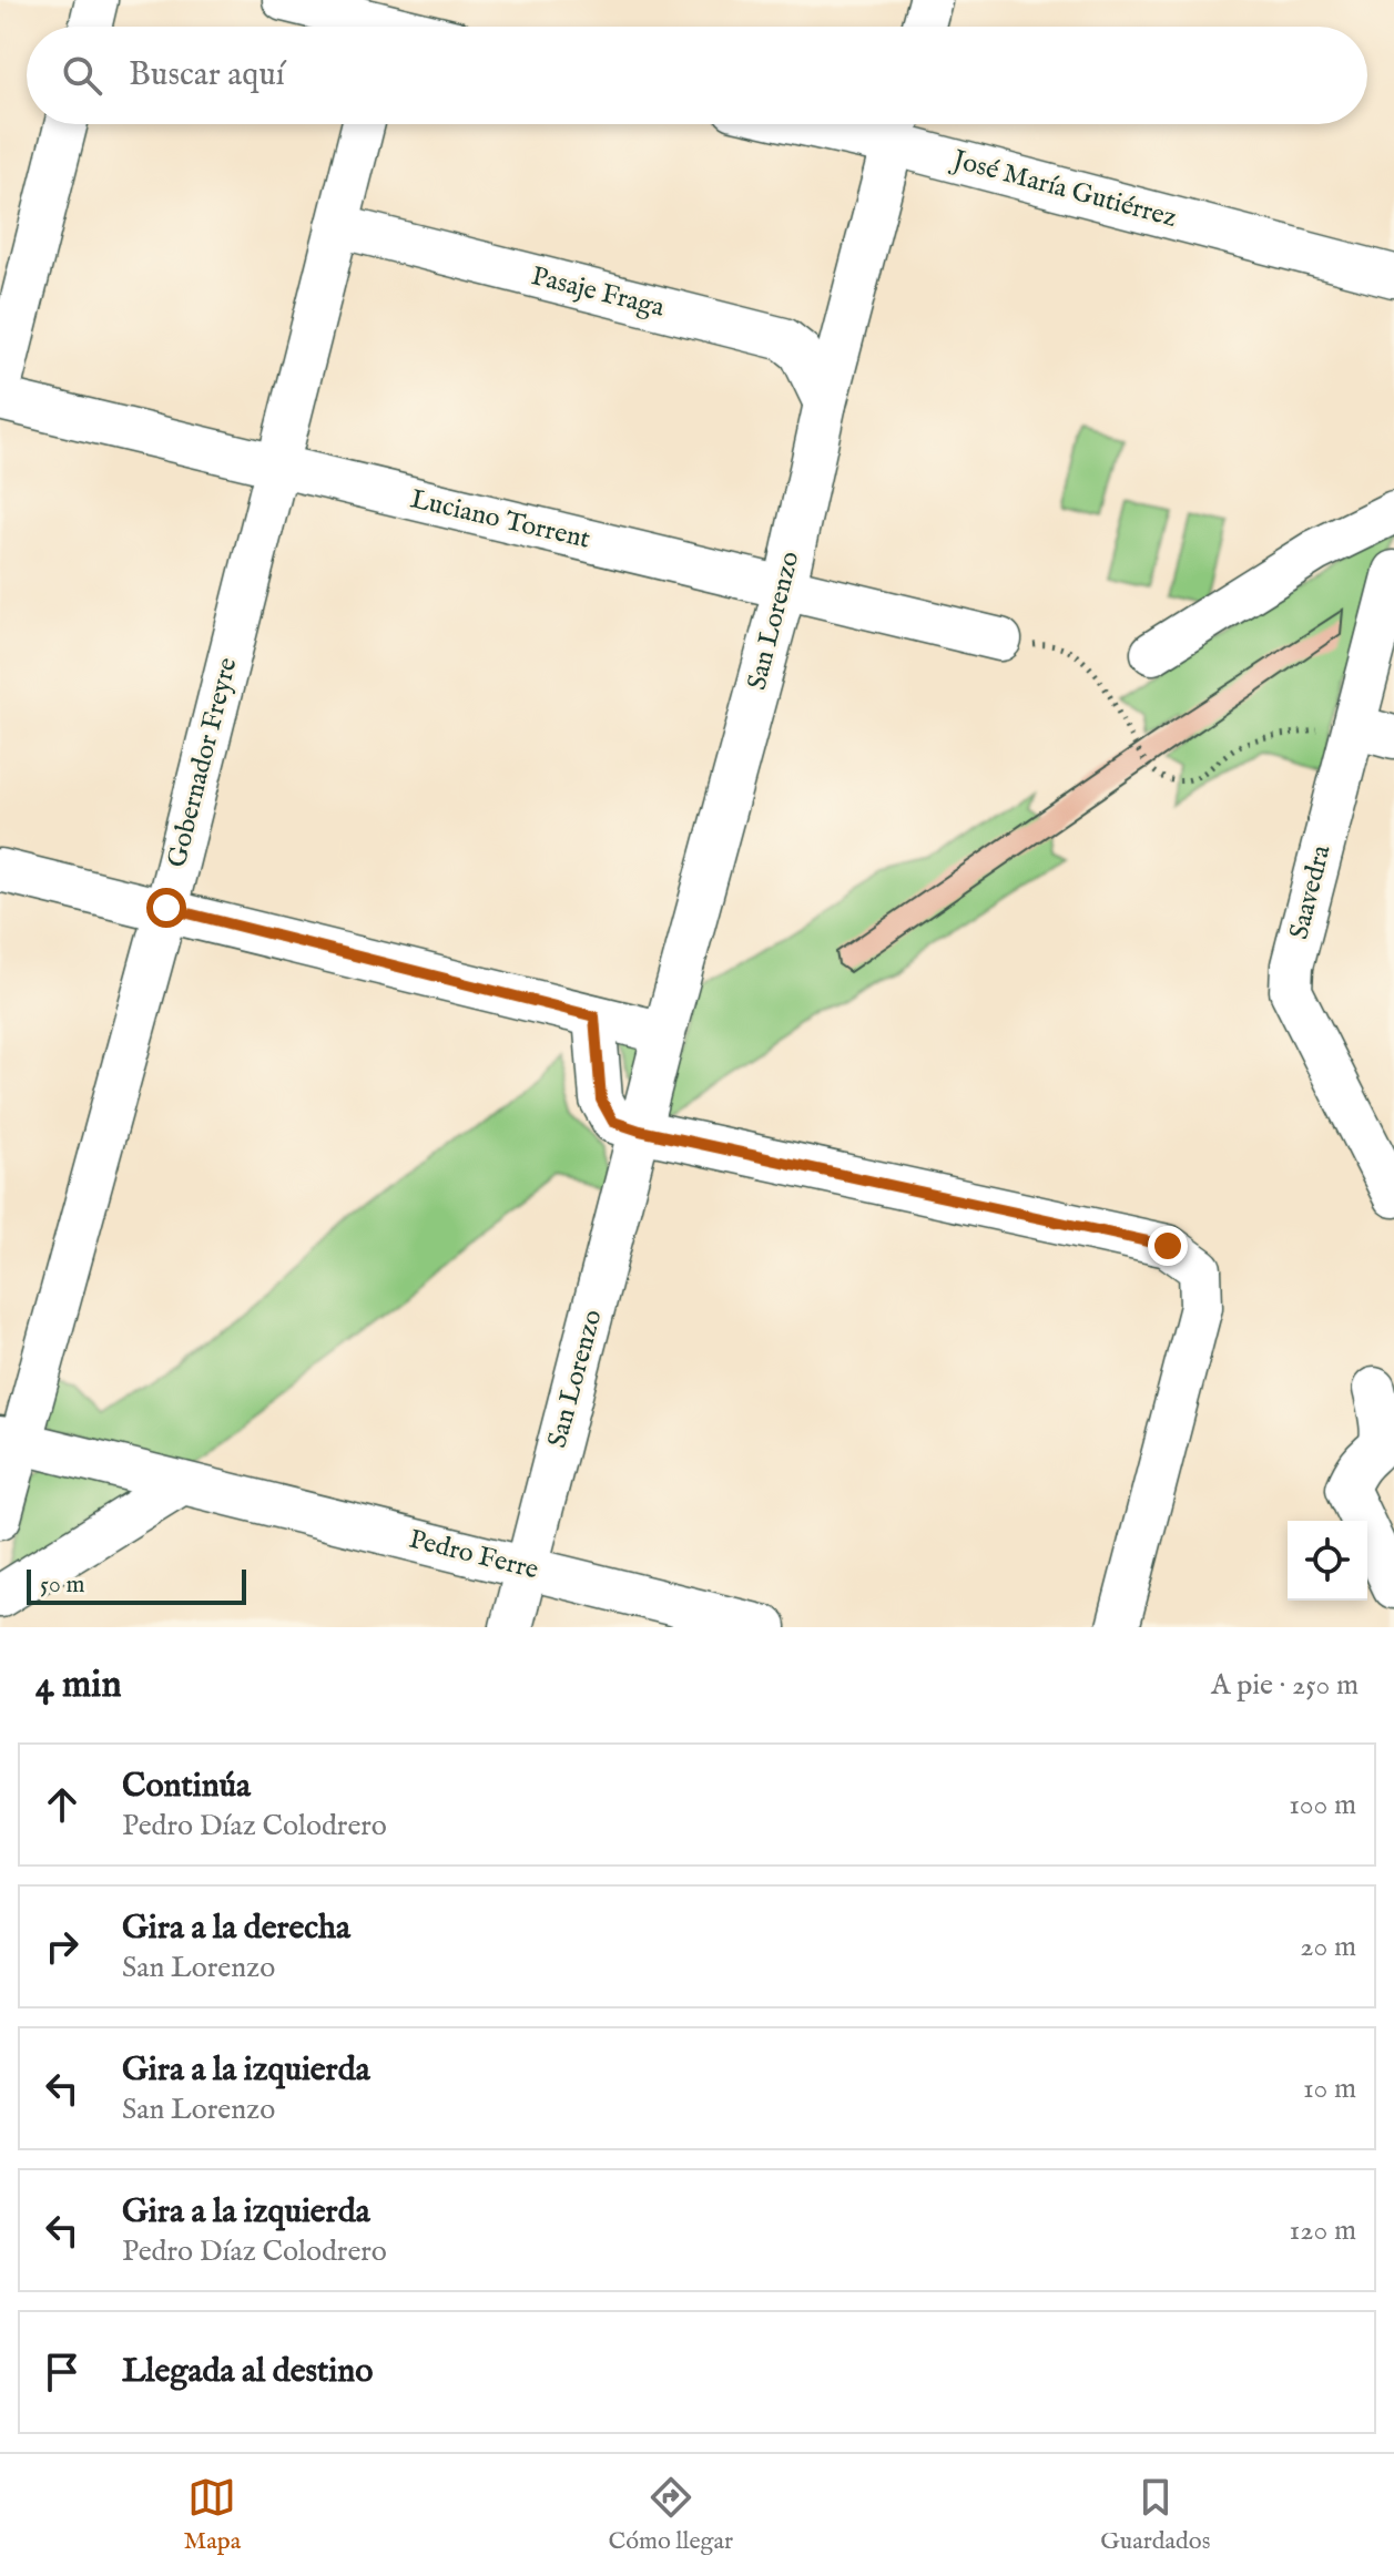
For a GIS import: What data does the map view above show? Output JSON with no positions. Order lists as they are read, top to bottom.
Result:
{
  "streets": {
    "street": [
      "José María Gutiérrez",
      "Pasaje Fraga",
      "Luciano Torrent",
      "San Lorenzo",
      "Gobernador Freyre",
      "Saavedra",
      "Pedro Ferre"
    ]
  },
  "crossings": [
    ["José María Gutiérrez", "San Lorenzo"],
    ["Pasaje Fraga", "San Lorenzo"],
    ["Pasaje Fraga", "Gobernador Freyre"],
    ["Luciano Torrent", "San Lorenzo"],
    ["Luciano Torrent", "Gobernador Freyre"],
    ["San Lorenzo", "Pedro Ferre"],
    ["Gobernador Freyre", "Pedro Ferre"]
  ],
  "scale_bar": "50 m",
  "page": {
    "search": "Buscar aquí",
    "scale": "50 m",
    "heading": ["4 min", "A pie · 250 m"],
    "list": [
      ["Continúa", "Pedro Díaz Colodrero", "100 m"],
      ["Gira a la derecha", "San Lorenzo", "20 m"],
      ["Gira a la izquierda", "San Lorenzo", "10 m"],
      ["Gira a la izquierda", "Pedro Díaz Colodrero", "120 m"],
      "Llegada al destino"
    ],
    "nav": ["Mapa", "Cómo llegar", "Guardados"]
  }
}
